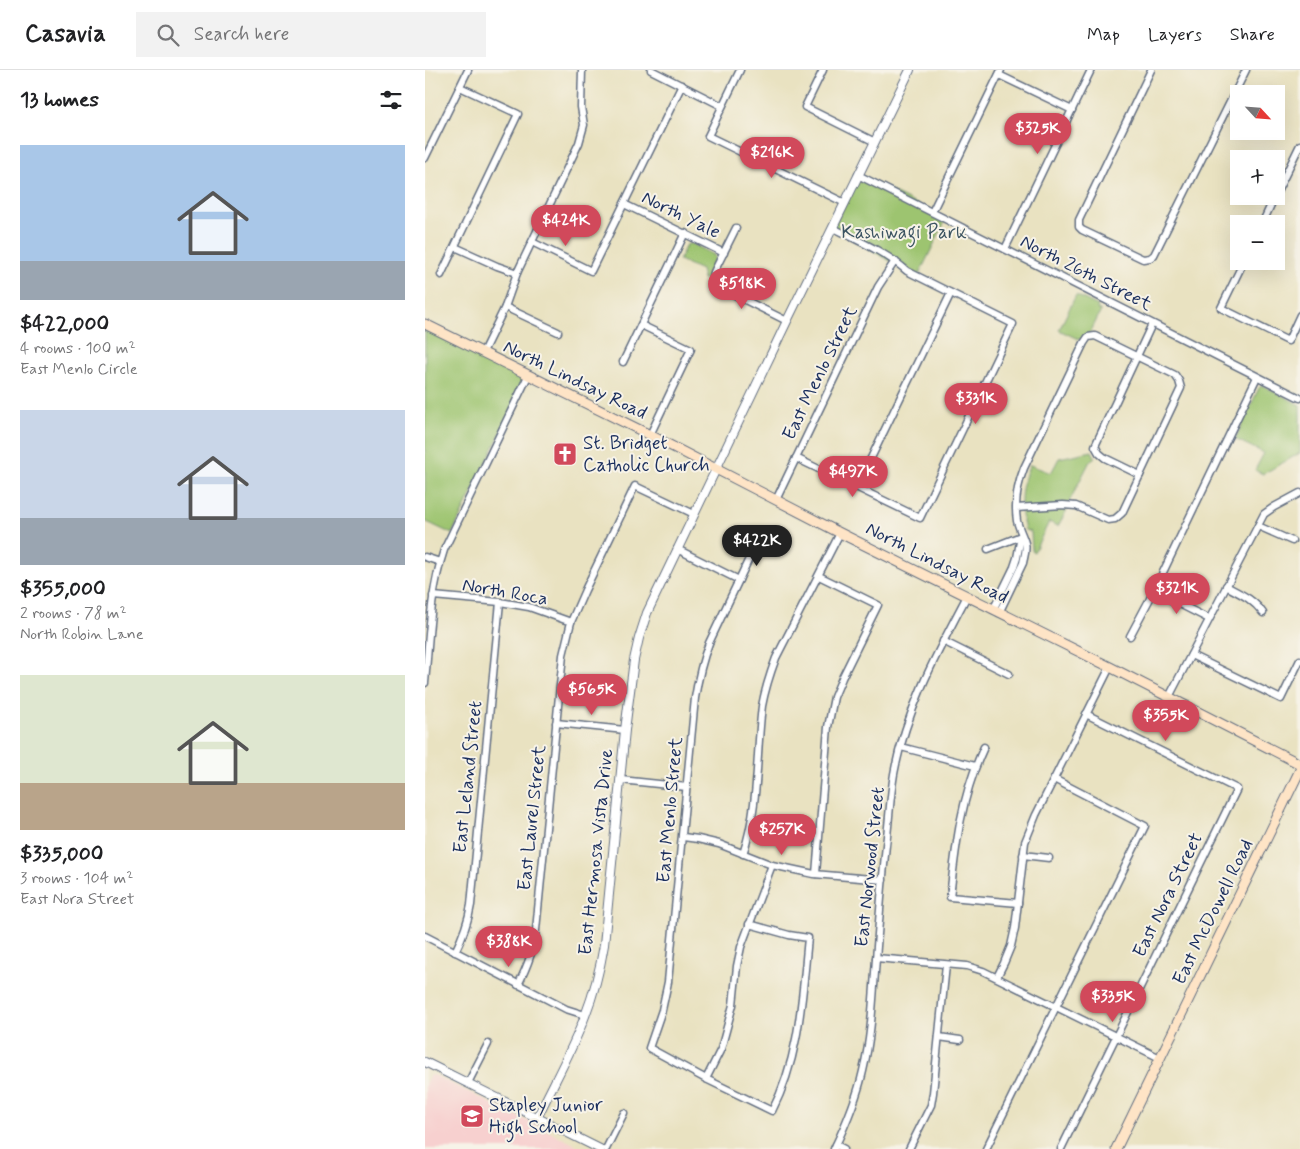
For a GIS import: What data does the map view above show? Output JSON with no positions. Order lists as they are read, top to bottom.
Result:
{
  "streets": {
    "main road": ["North Lindsay Road", "East McDowell Road"],
    "street": [
      "North Yale",
      "North 26th Street",
      "East Menlo Street",
      "North Roca",
      "East Leland Street",
      "East Laurel Street",
      "East Hermosa Vista Drive",
      "East Norwood Street",
      "East Nora Street"
    ]
  },
  "crossings": [
    ["North 26th Street", "East Hermosa Vista Drive"],
    ["East Menlo Street", "North Lindsay Road"],
    ["North Lindsay Road", "East Hermosa Vista Drive"],
    ["North Lindsay Road", "East Norwood Street"],
    ["North Roca", "East Leland Street"],
    ["North Roca", "East Laurel Street"],
    ["East Laurel Street", "East Hermosa Vista Drive"]
  ],
  "parks": ["Kashiwagi Park"],
  "places": {
    "church": ["St. Bridget Catholic Church"],
    "school or university": ["Stapley Junior High School"]
  },
  "north": "bottom right",
  "page": {
    "header": "Casavia",
    "search": "Search here",
    "nav": ["Map", "Layers", "Share"],
    "heading": "13 homes",
    "map_buttons": ["+", "−"],
    "price": [
      "$325K",
      "$216K",
      "$424K",
      "$518K",
      "$331K",
      "$497K",
      "$422K",
      "$321K",
      "$565K",
      "$355K",
      "$257K",
      "$388K",
      "$335K"
    ],
    "list": [
      {
        "name": "$422,000",
        "note": "4 rooms · 100 m² · East Menlo Circle"
      },
      {
        "name": "$355,000",
        "note": "2 rooms · 78 m² · North Robin Lane"
      },
      {
        "name": "$335,000",
        "note": "3 rooms · 104 m² · East Nora Street"
      }
    ]
  }
}
